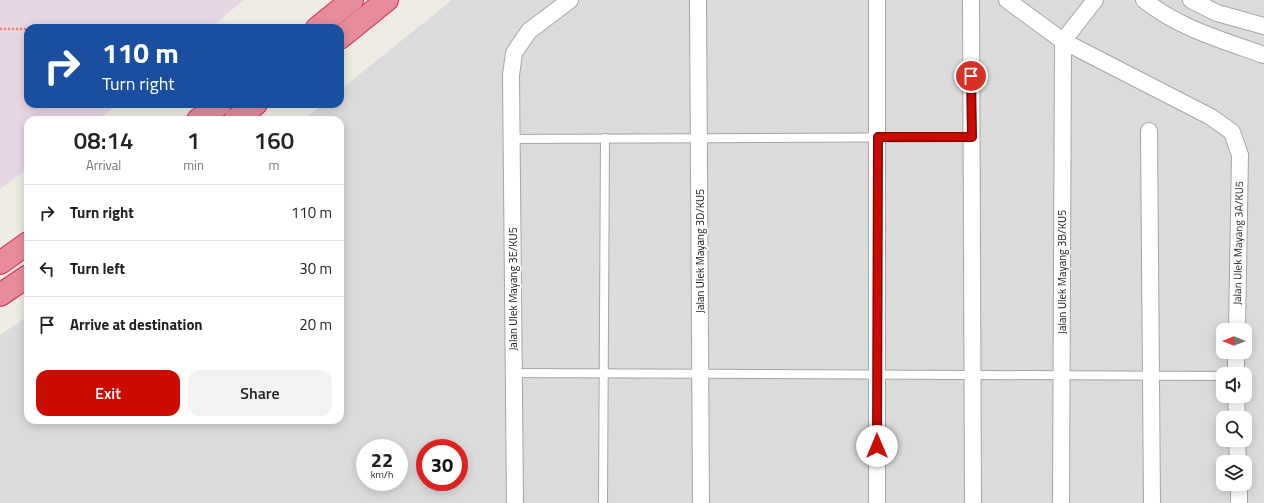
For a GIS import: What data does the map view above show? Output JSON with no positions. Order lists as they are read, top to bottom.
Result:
{
  "streets": {
    "street": [
      "Jalan Ulek Mayang 3A/KU5",
      "Jalan Ulek Mayang 3D/KU5",
      "Jalan Ulek Mayang 3B/KU5",
      "Jalan Ulek Mayang 3E/KU5"
    ]
  },
  "crossings": [
    ["Jalan Ulek Mayang 3A/KU5", "Jalan Ulek Mayang 3B/KU5"]
  ],
  "north": "left",
  "page": {
    "turn": ["110 m", "Turn right"],
    "eta": [
      "08:14",
      "Arrival",
      "1",
      "min",
      "160",
      "m"
    ],
    "list": [
      {
        "name": "Turn right",
        "value": "110 m"
      },
      {
        "name": "Turn left",
        "value": "30 m"
      },
      {
        "name": "Arrive at destination",
        "value": "20 m"
      }
    ],
    "buttons": ["Exit", "Share"],
    "speed": "22 km/h",
    "limit": "30"
  }
}
